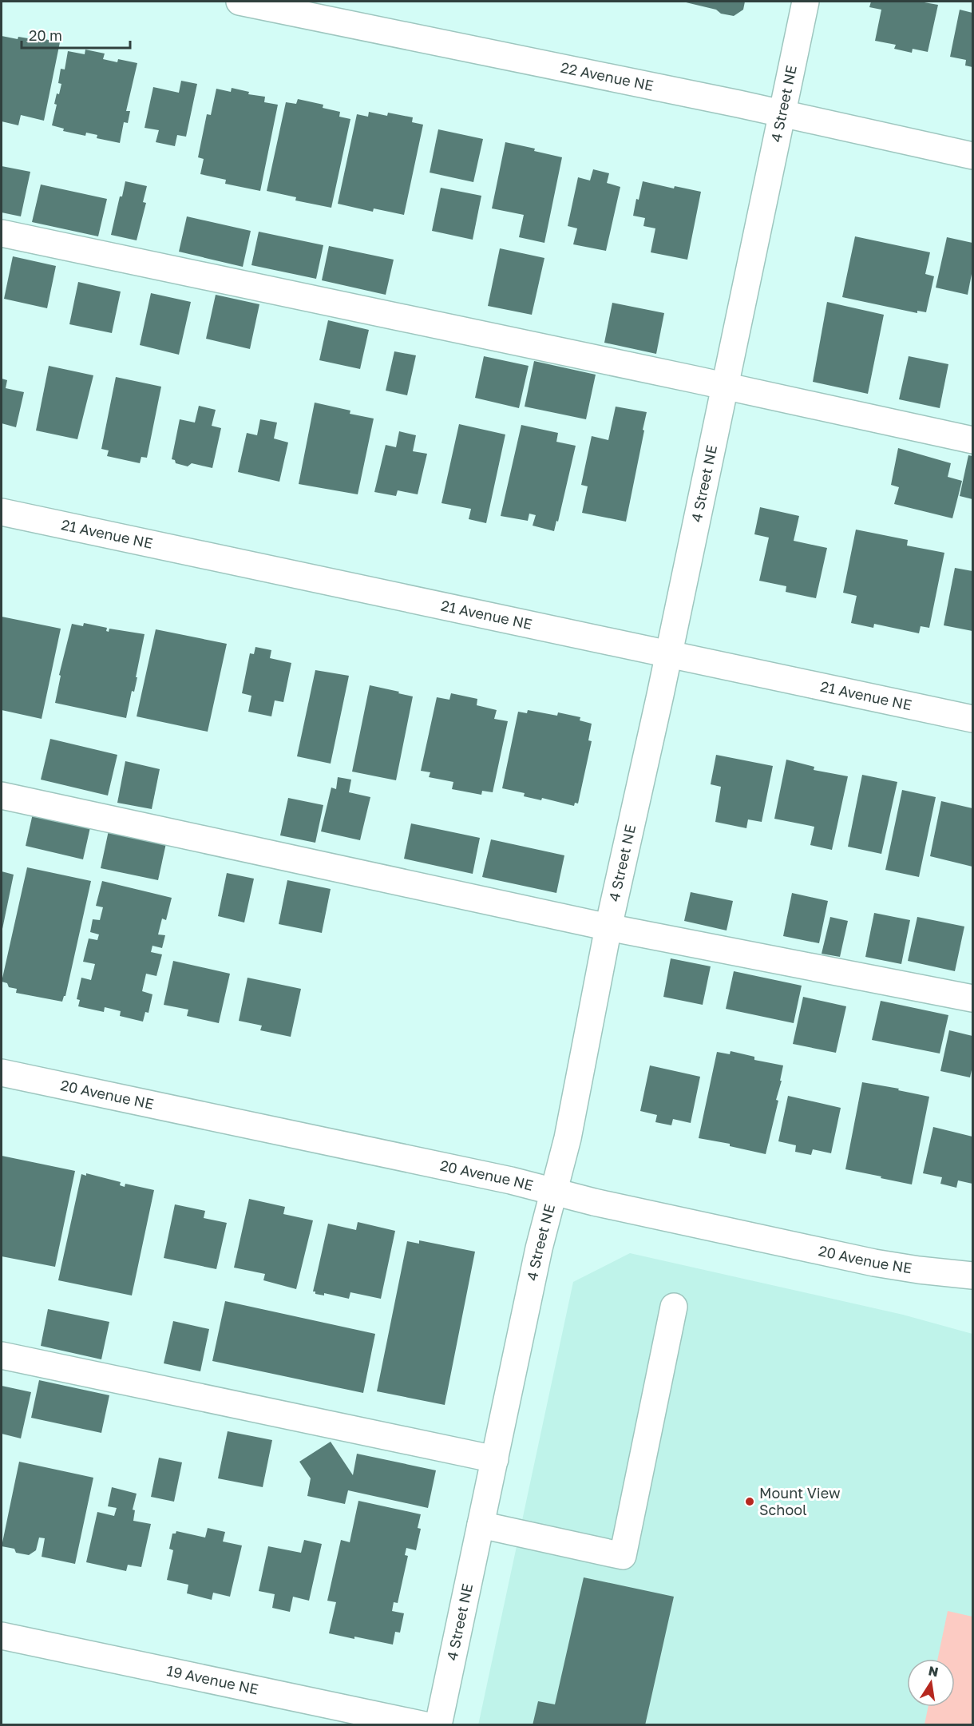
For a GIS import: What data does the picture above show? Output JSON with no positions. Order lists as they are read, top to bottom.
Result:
{
  "streets": {
    "street": [
      "22 Avenue NE",
      "4 Street NE",
      "21 Avenue NE",
      "20 Avenue NE",
      "19 Avenue NE"
    ]
  },
  "crossings": [
    ["22 Avenue NE", "4 Street NE"],
    ["4 Street NE", "21 Avenue NE"],
    ["4 Street NE", "20 Avenue NE"]
  ],
  "places": ["Mount View School"],
  "scale_bar": "20 m",
  "north": "top"
}
